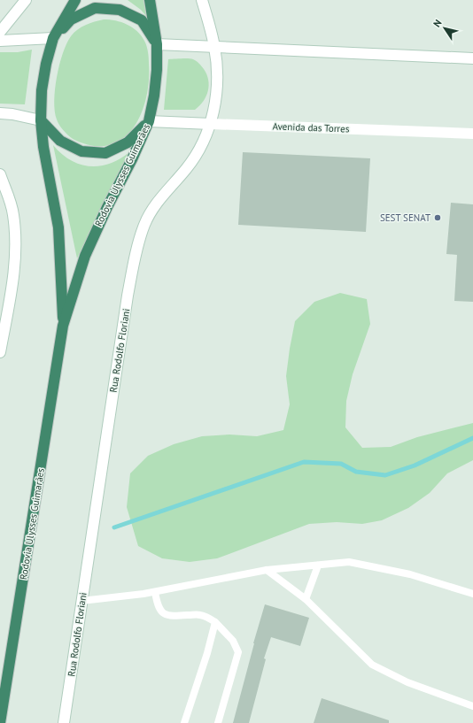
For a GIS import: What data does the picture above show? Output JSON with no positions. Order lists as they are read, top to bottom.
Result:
{
  "streets": {
    "highway": ["Rodovia Ulysses Guimarães"],
    "main road": ["Avenida das Torres", "Rua Rodolfo Floriani"]
  },
  "crossings": [
    ["Avenida das Torres", "Rodovia Ulysses Guimarães"],
    ["Avenida das Torres", "Rua Rodolfo Floriani"]
  ],
  "places": ["SEST SENAT"],
  "north": "top left"
}
